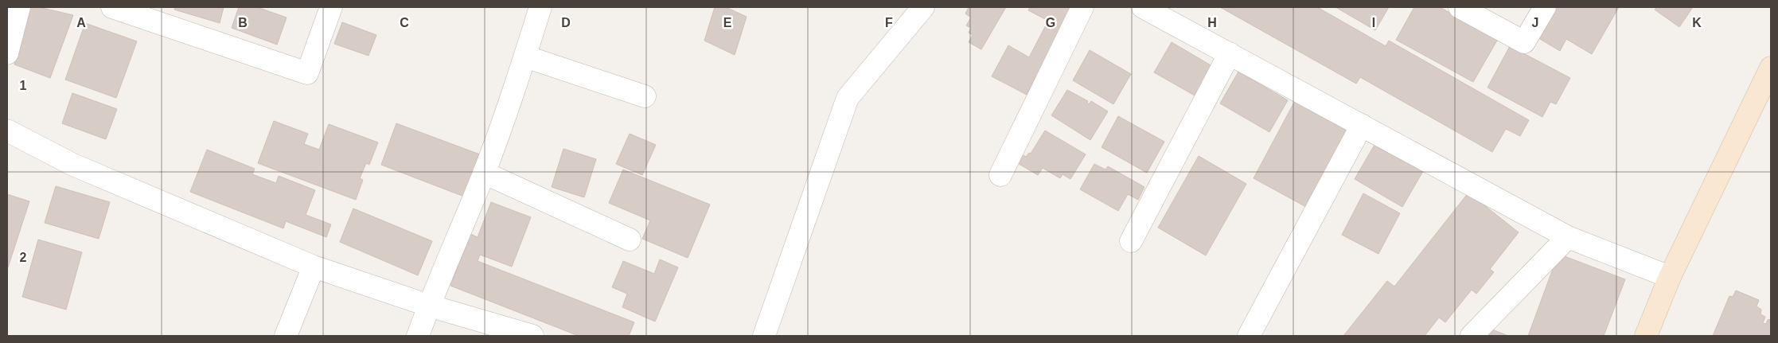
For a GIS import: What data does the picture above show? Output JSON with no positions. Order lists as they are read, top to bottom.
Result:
{
  "grid": {
    "columns": [
      "A",
      "B",
      "C",
      "D",
      "E",
      "F",
      "G",
      "H",
      "I",
      "J",
      "K"
    ],
    "rows": ["1", "2"]
  }
}
